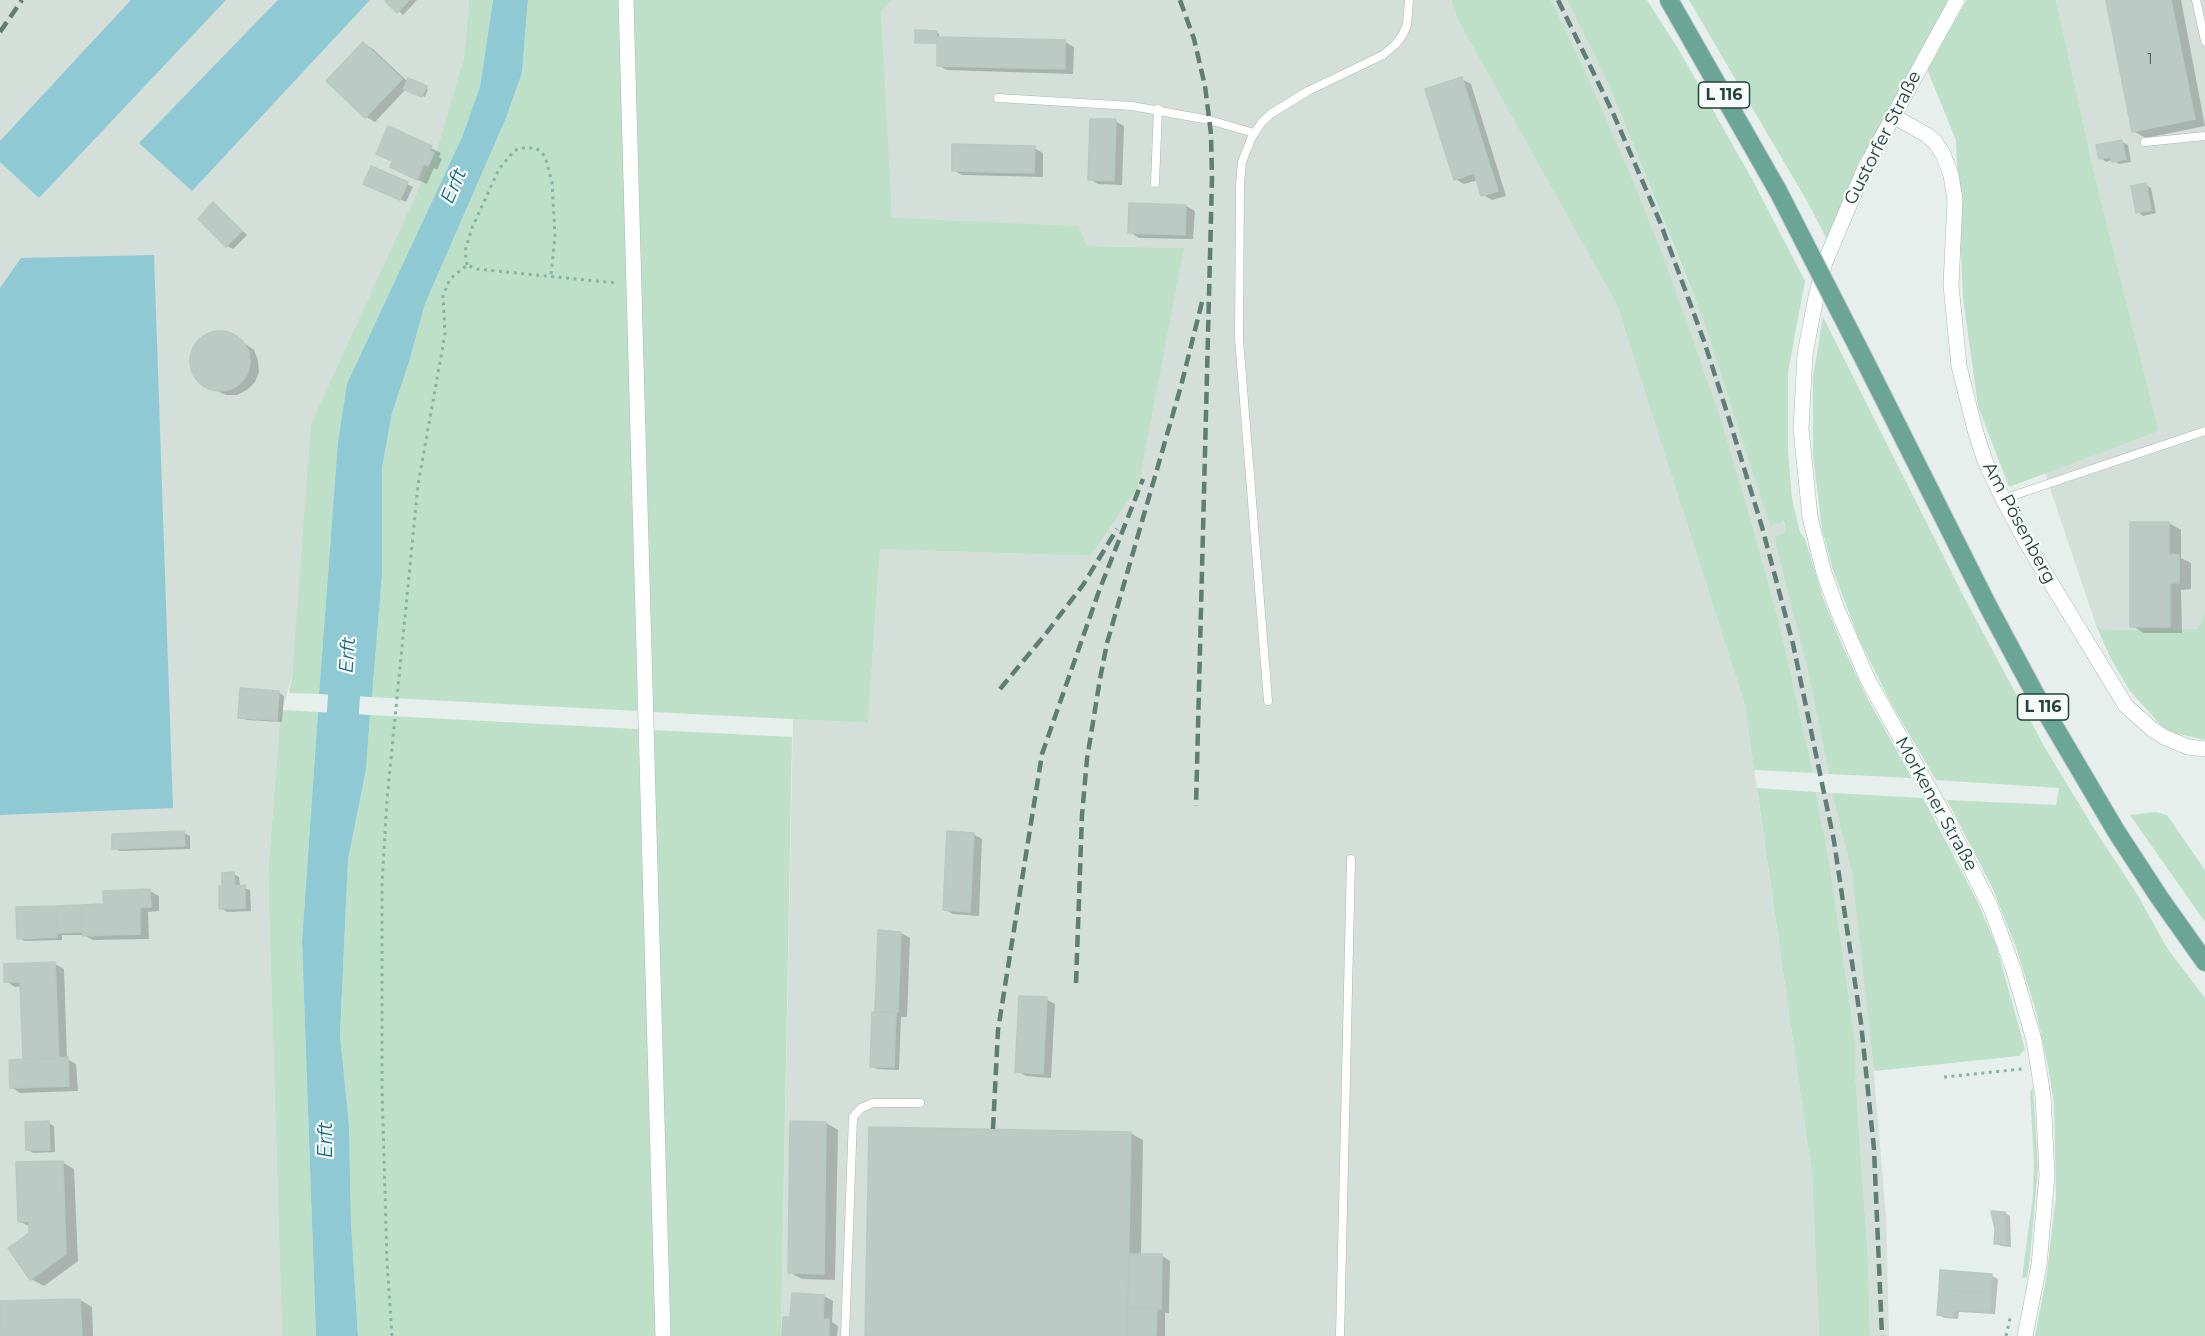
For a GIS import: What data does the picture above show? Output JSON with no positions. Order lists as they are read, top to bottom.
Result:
{
  "streets": {
    "main road": ["L 116"],
    "street": ["Gustorfer Straße", "Am Pösenberg", "Morkener Straße"]
  },
  "crossings": [
    ["Gustorfer Straße", "Am Pösenberg"],
    ["Gustorfer Straße", "Morkener Straße"]
  ],
  "water": ["Erft"],
  "house_numbers": ["1"]
}
